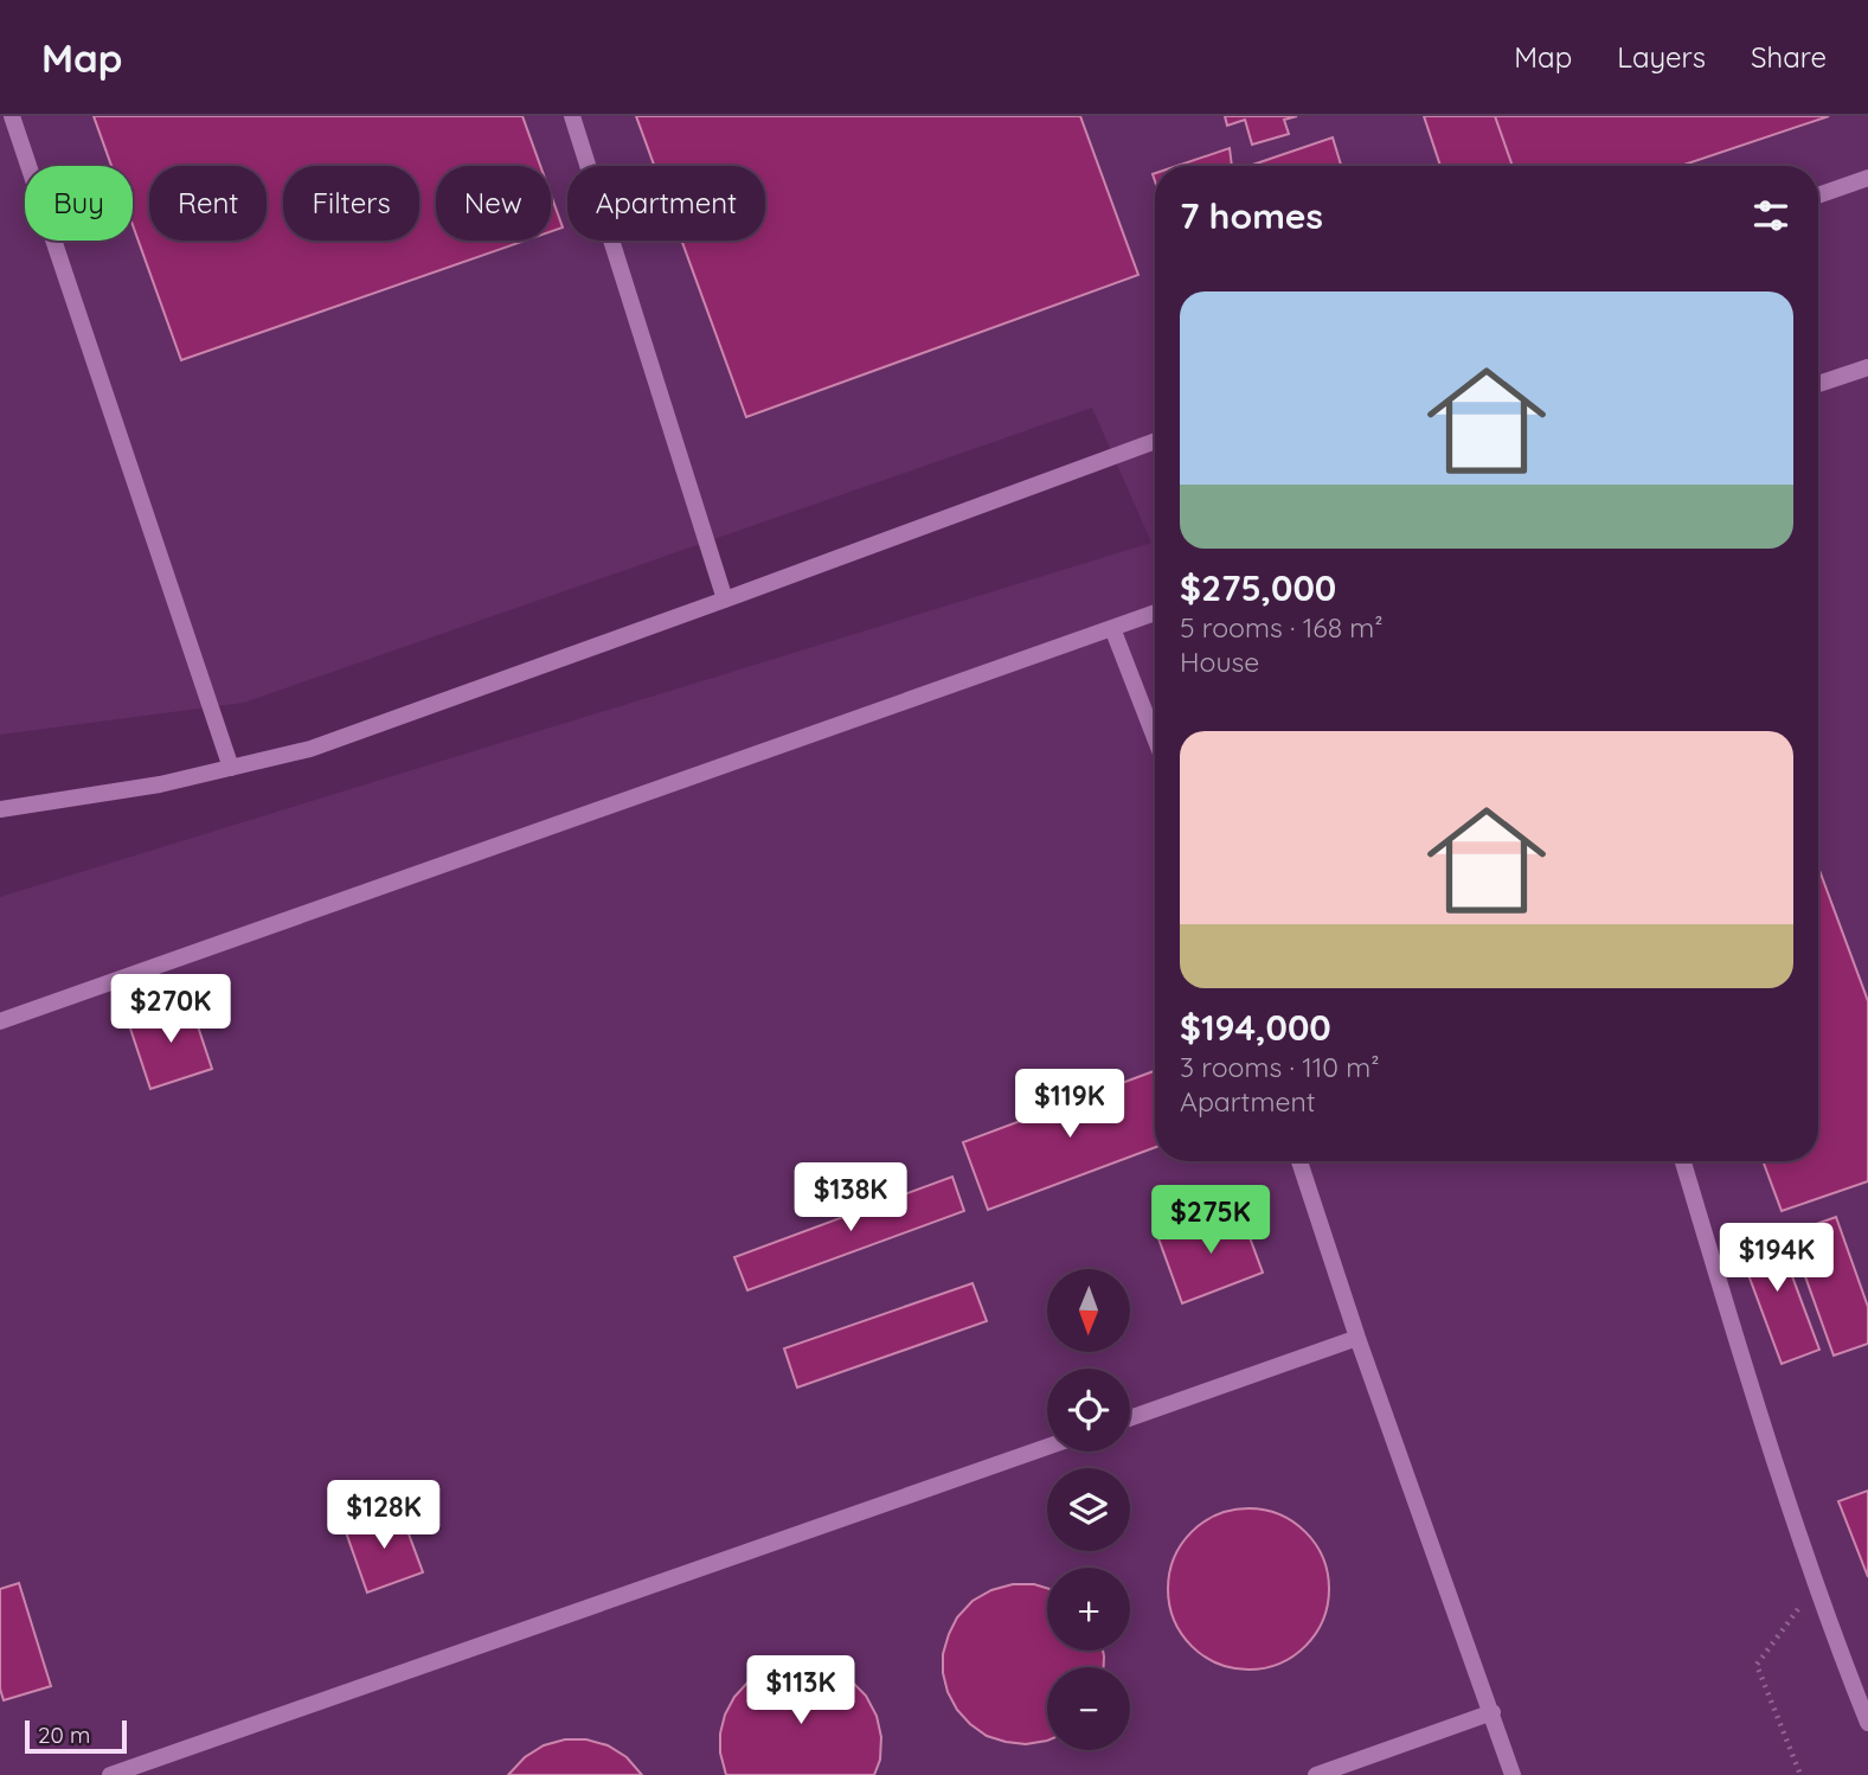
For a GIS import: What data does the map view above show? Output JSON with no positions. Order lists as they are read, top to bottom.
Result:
{
  "scale_bar": "20 m",
  "north": "bottom",
  "page": {
    "header": "Map",
    "nav": ["Map", "Layers", "Share"],
    "chip": [
      "Buy",
      "Rent",
      "Filters",
      "New",
      "Apartment"
    ],
    "heading": "7 homes",
    "list": [
      {
        "name": "$275,000",
        "note": "5 rooms · 168 m² · House"
      },
      {
        "name": "$194,000",
        "note": "3 rooms · 110 m² · Apartment"
      }
    ],
    "price": [
      "$270K",
      "$119K",
      "$138K",
      "$275K",
      "$194K",
      "$128K",
      "$113K"
    ],
    "map_buttons": ["+", "−"],
    "scale": "20 m"
  }
}
